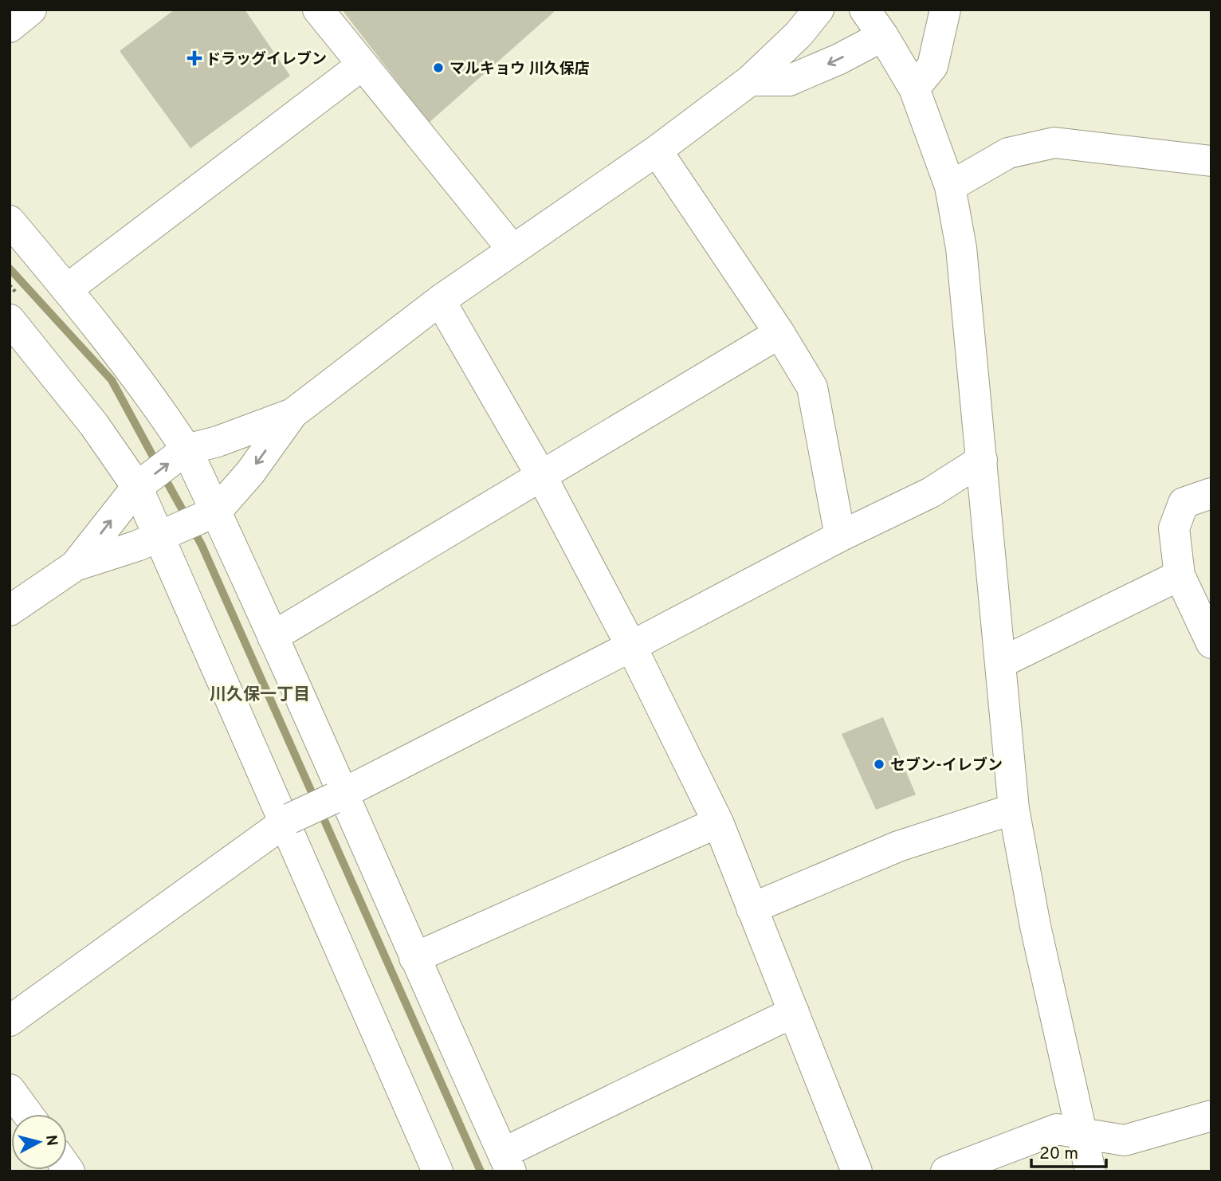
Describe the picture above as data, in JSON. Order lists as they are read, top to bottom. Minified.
{"districts":["川久保一丁目"],"places":{"health":["ドラッグイレブン"],"other":["マルキョウ 川久保店","セブン-イレブン"]},"scale_bar":"20 m","north":"right"}
